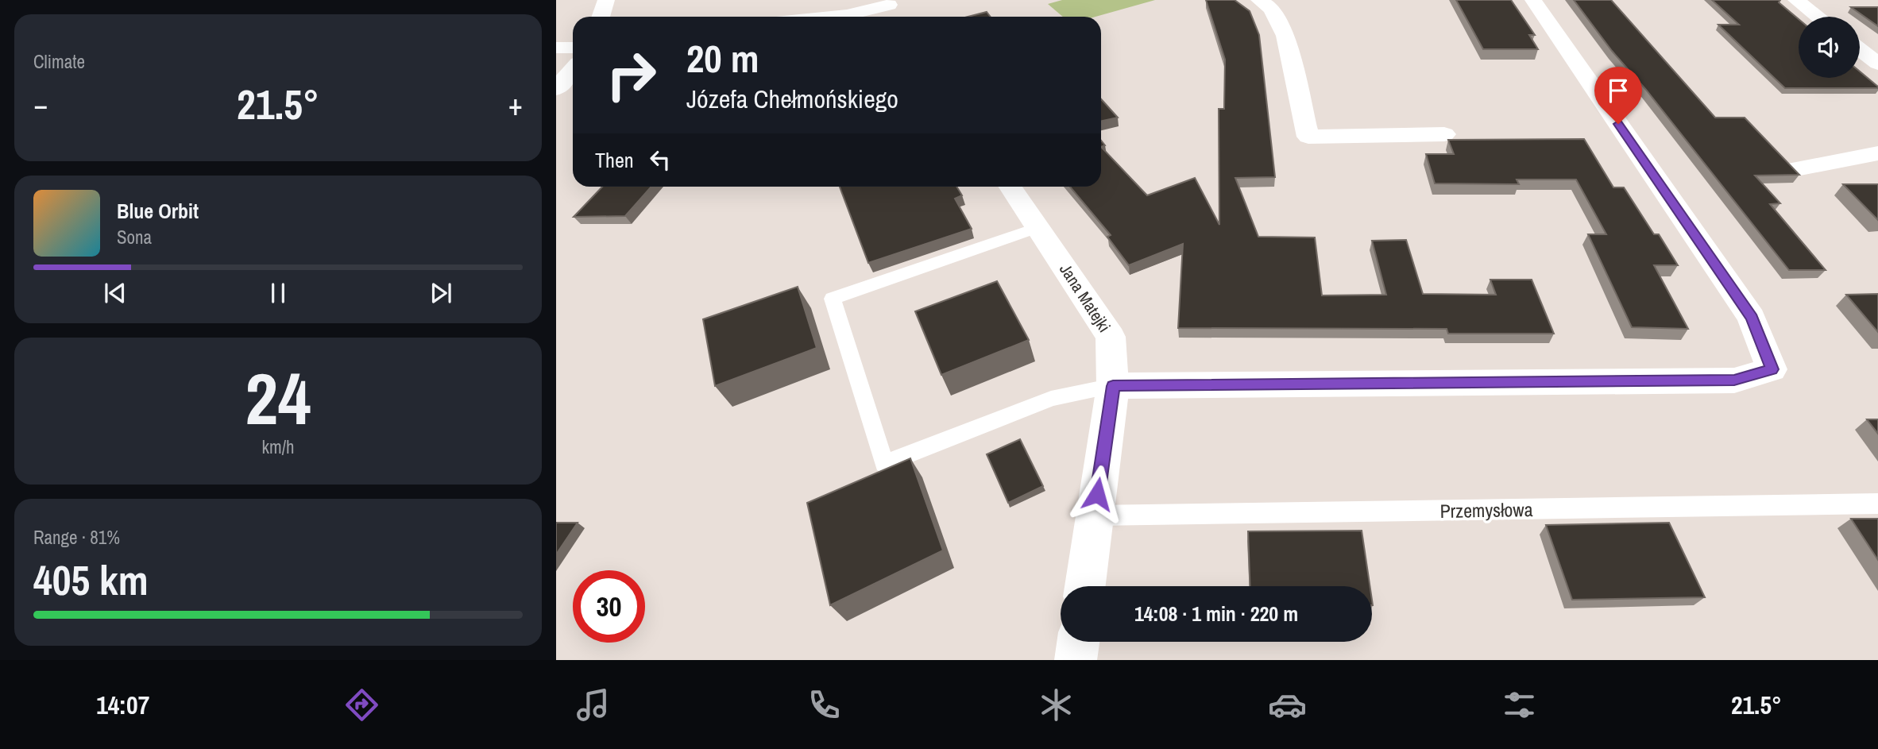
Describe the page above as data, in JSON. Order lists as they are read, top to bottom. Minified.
{"streets":{"street":["Jana Matejki"],"lane":["Przemysłowa"]},"crossings":[["Jana Matejki","Przemysłowa"]],"page":{"tile":["Climate",["24","km/h"],["Range · 81%","405 km"]],"turn":["20 m","Józefa Chełmońskiego"],"heat":["−","21.5°","+"],"then":"Then","song":["Blue Orbit","Sona"],"limit":"30","trip":"14:08 · 1 min · 220 m","tabs":["14:07","21.5°"]}}
